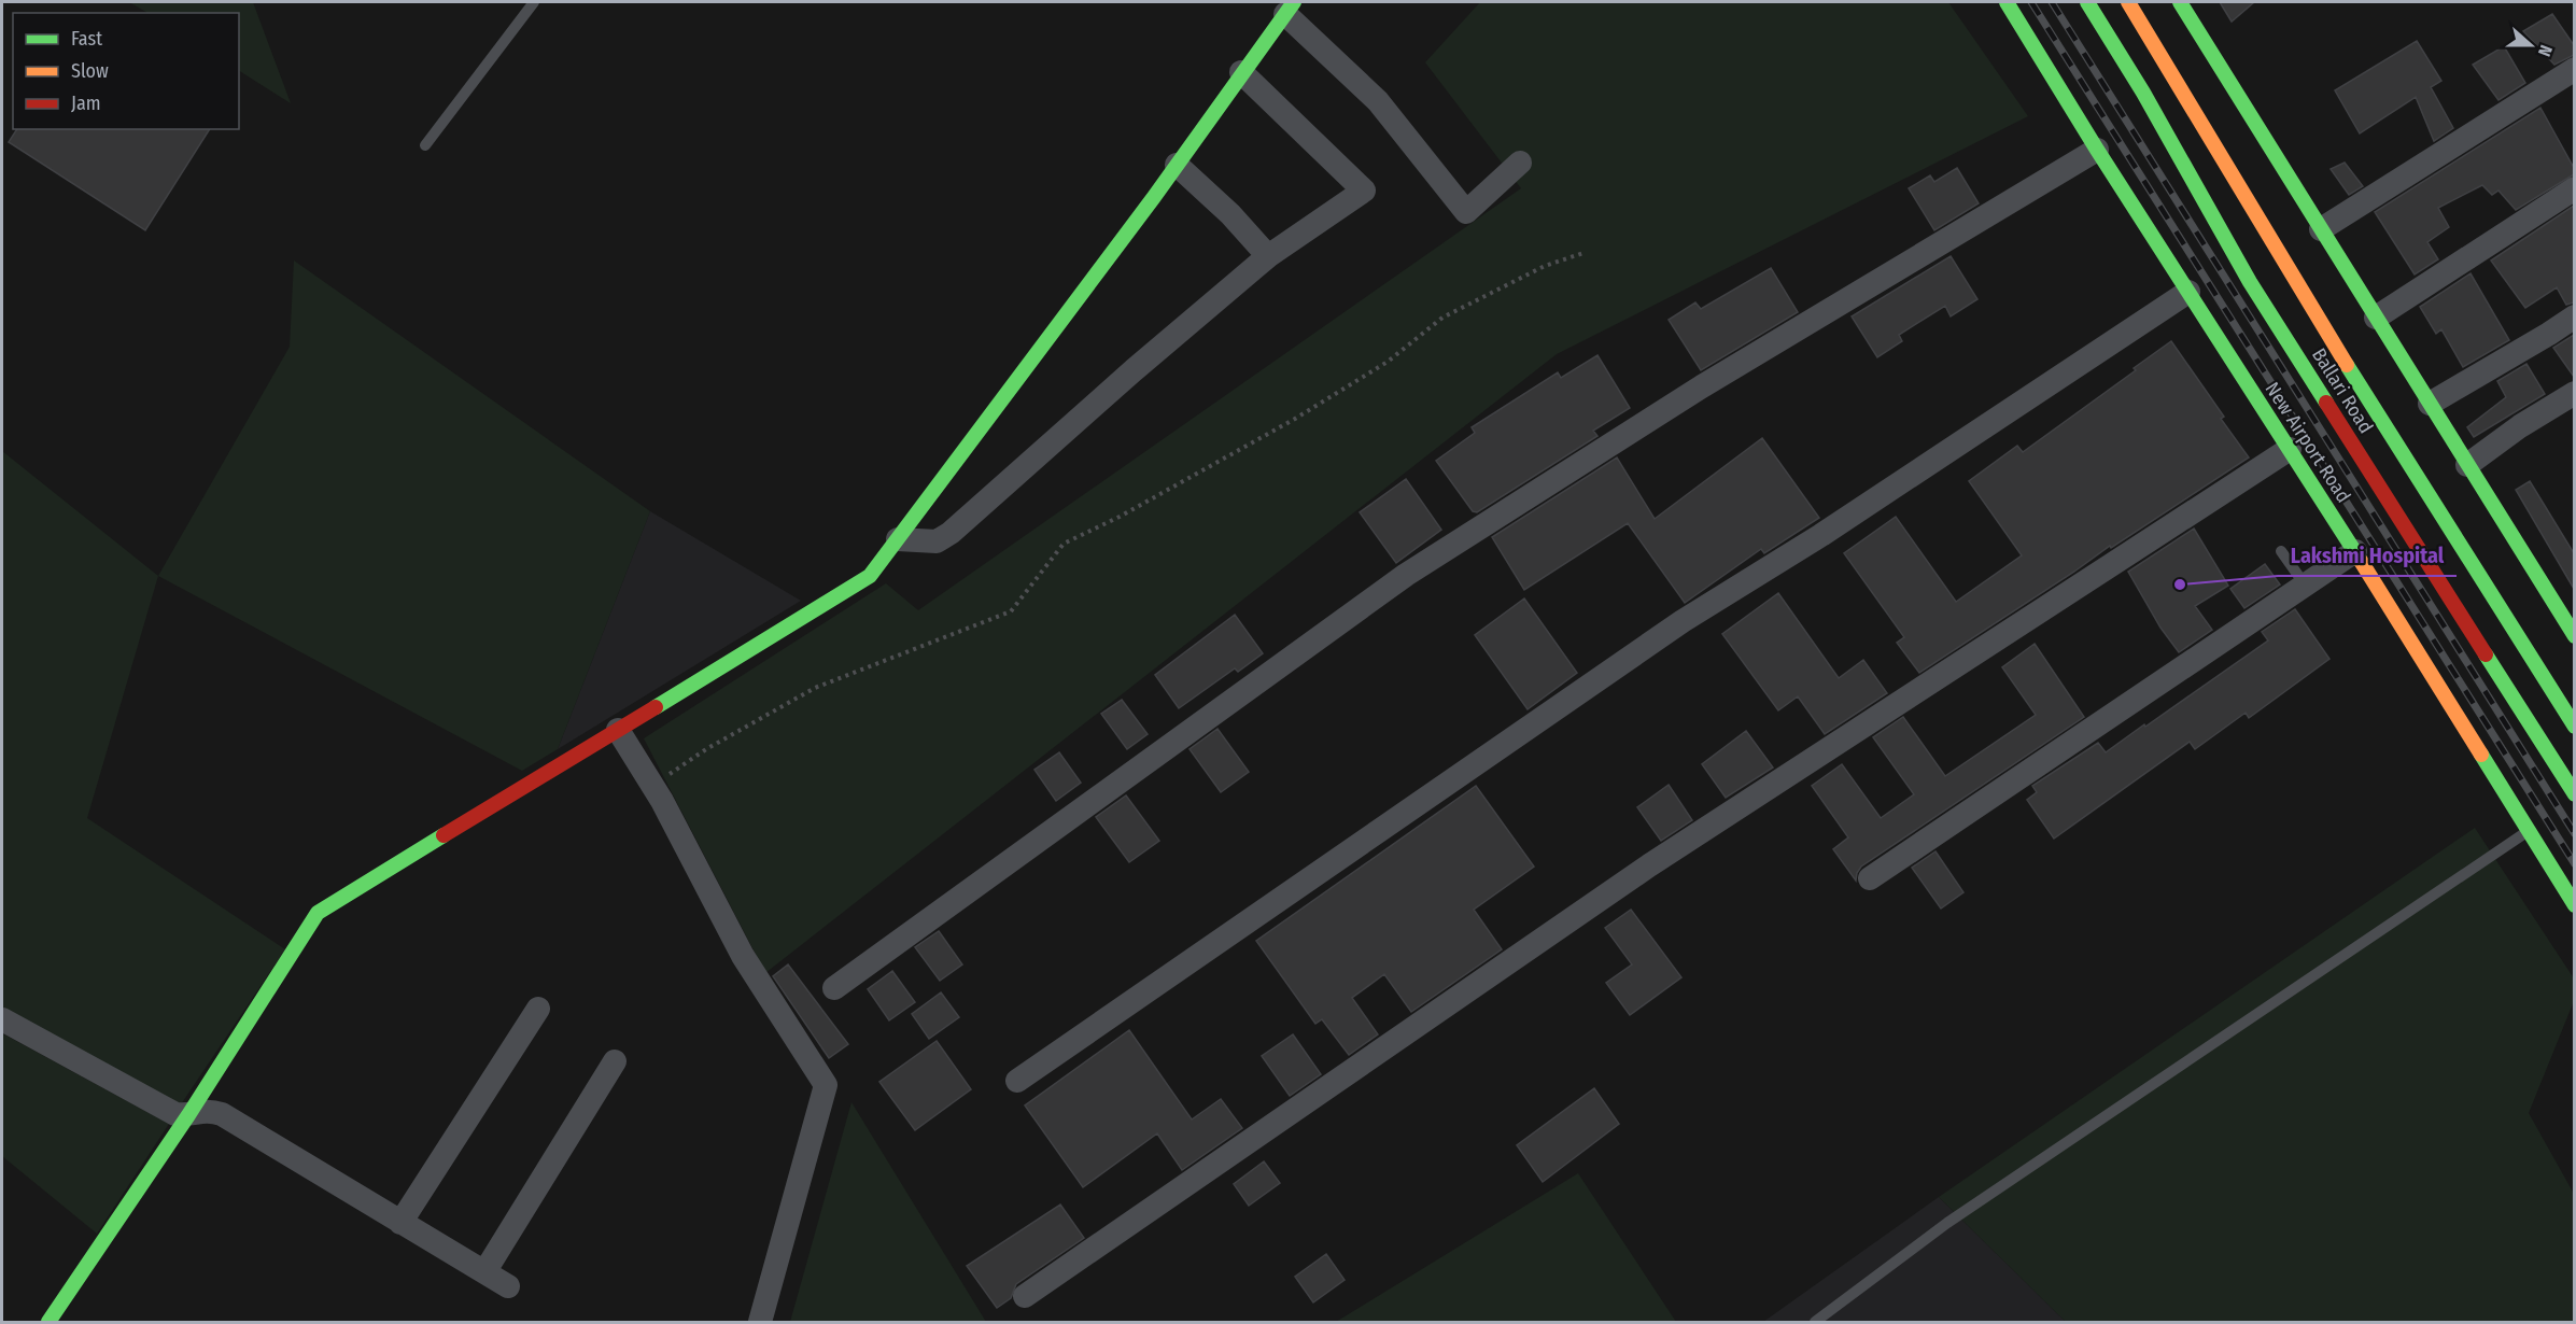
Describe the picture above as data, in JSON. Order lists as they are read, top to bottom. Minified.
{"streets":{"main road":["Ballari Road","New Airport Road"]},"places":["Lakshmi Hospital"],"legend":["Fast","Slow","Jam"],"north":"right"}
